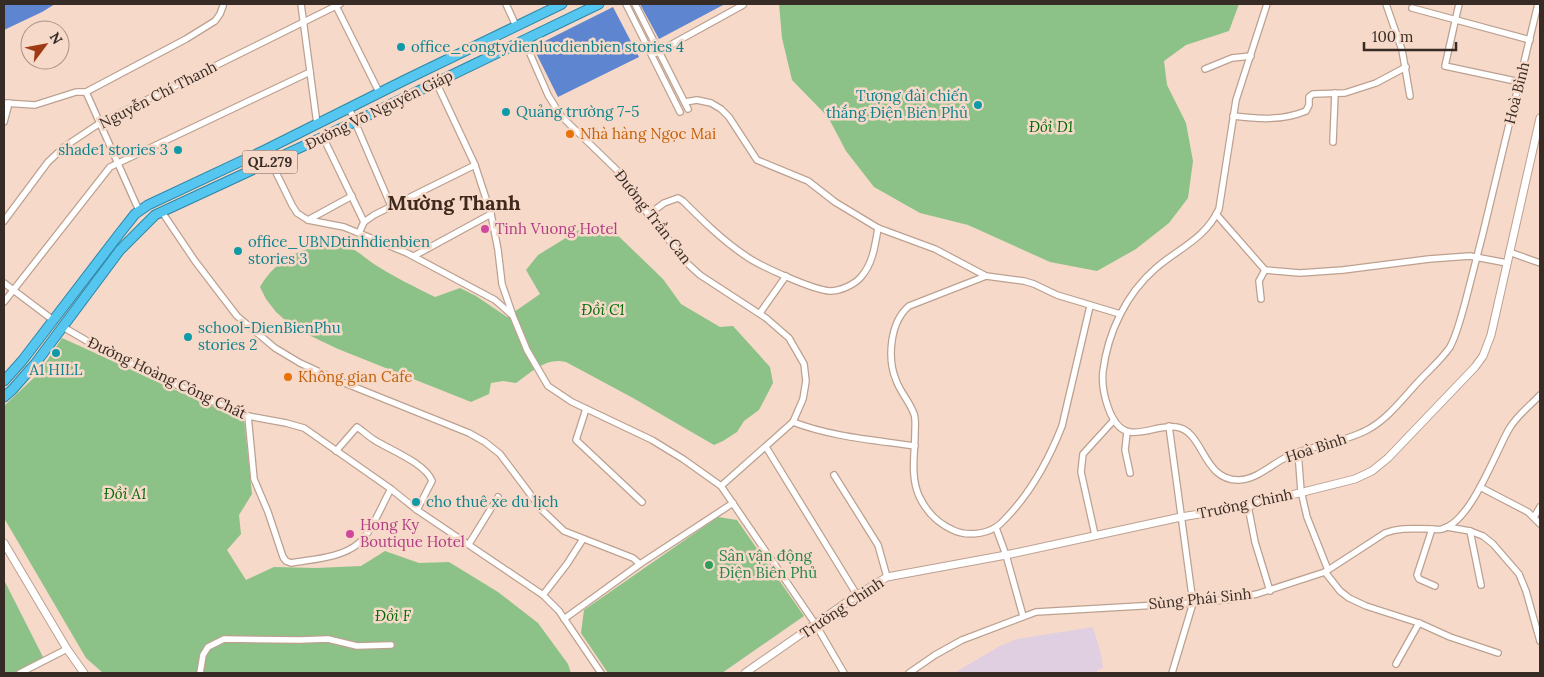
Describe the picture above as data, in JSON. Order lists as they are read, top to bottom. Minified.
{"streets":{"highway":["Đường Võ Nguyên Giáp","QL.279"],"street":["Hoà Bình","Nguyễn Chí Thanh","Đường Trần Can","Đường Hoàng Công Chất","Trường Chinh","Sùng Phái Sinh"]},"crossings":[["Đường Võ Nguyên Giáp","Đường Trần Can"],["Đường Võ Nguyên Giáp","Đường Hoàng Công Chất"]],"districts":["Mường Thanh"],"parks":["Đồi D1","Đồi C1","Đồi A1","Đồi F"],"places":["office_congtydienlucdienbien stories 4","Tượng đài chiến thắng Điện Biên Phủ","Quảng trường 7-5","Nhà hàng Ngọc Mai","shade1 stories 3","Tinh Vuong Hotel","office_UBNDtinhdienbien stories 3","school-DienBienPhu stories 2","A1 HILL","Không gian Cafe","cho thuê xe du lịch","Hong Ky Boutique Hotel","Sân vận động Điện Biên Phủ"],"scale_bar":"100 m","north":"top right"}
